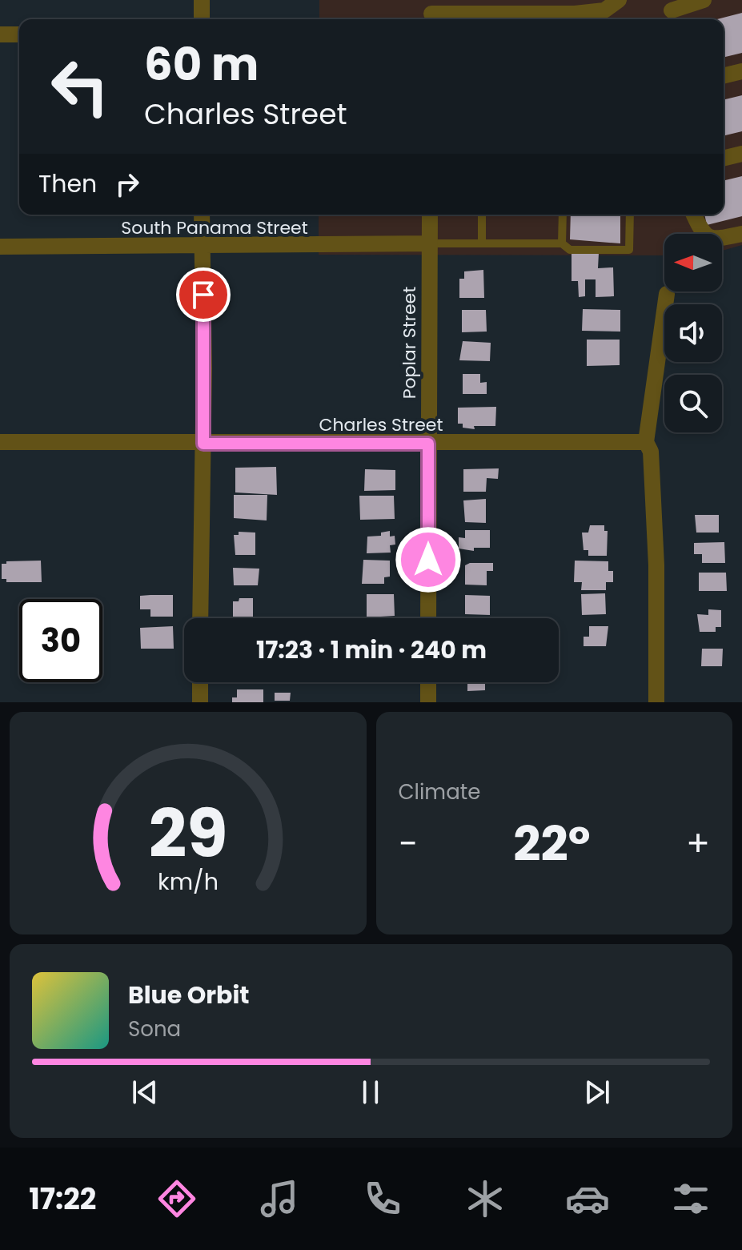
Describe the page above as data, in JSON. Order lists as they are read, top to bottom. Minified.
{"streets":{"street":["South Panama Street","Poplar Street","Charles Street"]},"crossings":[["South Panama Street","Poplar Street"],["Poplar Street","Charles Street"]],"north":"left","page":{"turn":["60 m","Charles Street"],"then":"Then","limit":"30","trip":"17:23 · 1 min · 240 m","tile":"Climate","heat":["−","22°","+"],"song":["Blue Orbit","Sona"],"tabs":"17:22","gauge":["29","km/h"]}}
